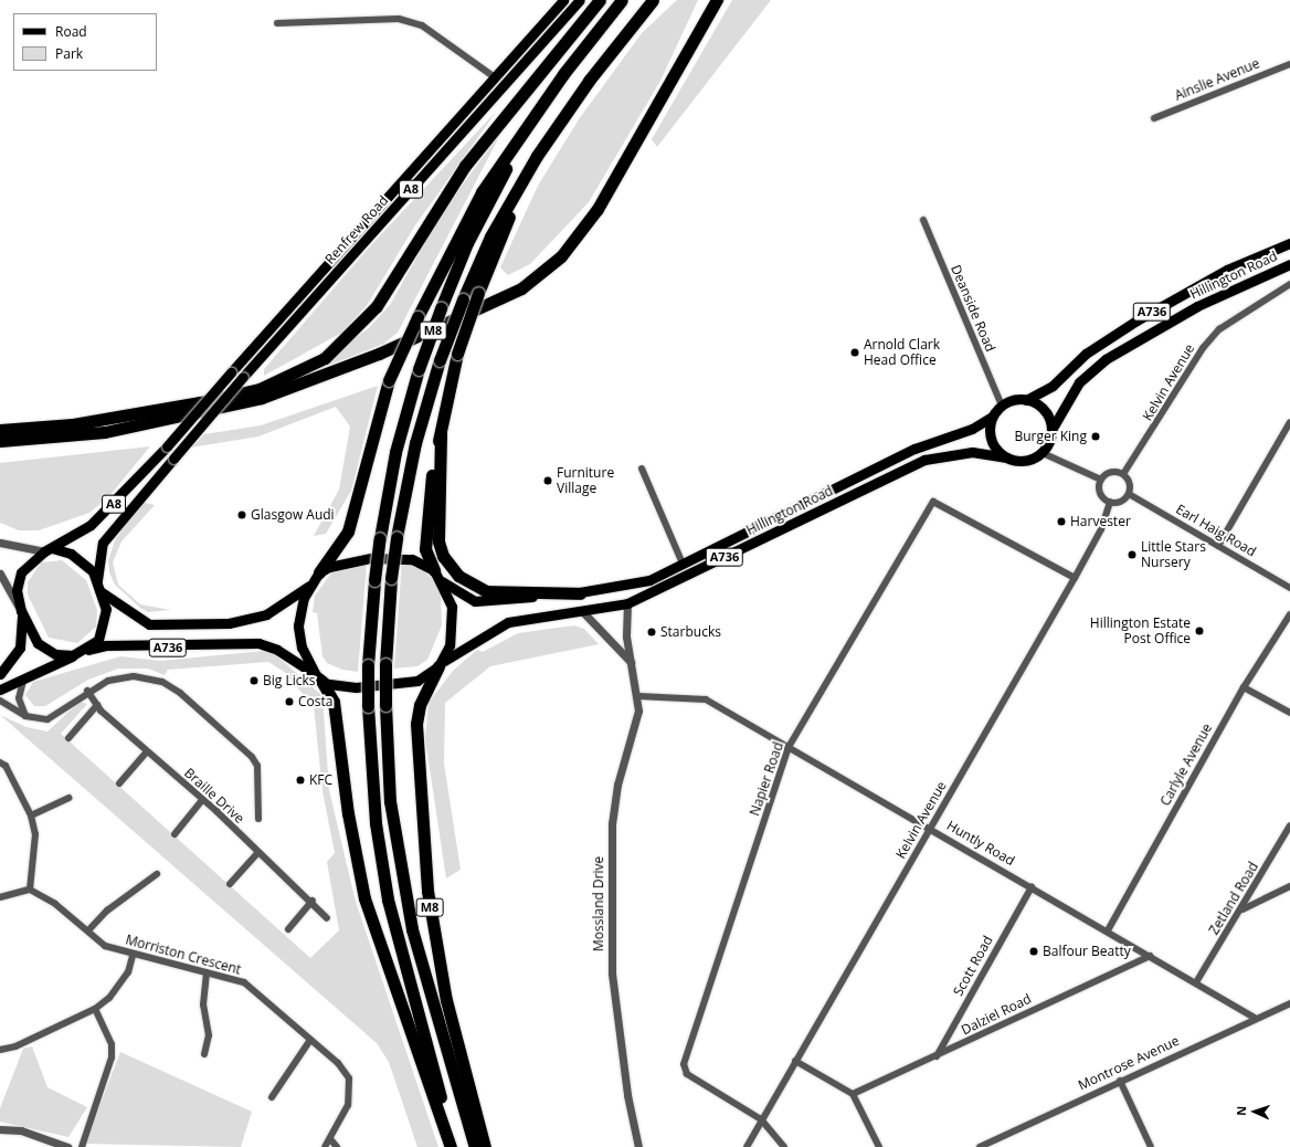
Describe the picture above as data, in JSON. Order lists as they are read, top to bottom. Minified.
{"streets":{"highway":["M8"],"main road":["A8","Renfrew Road","Hillington Road","A736"],"street":["Ainslie Avenue","Deanside Road","Kelvin Avenue","Earl Haig Road","Carlyle Avenue","Napier Road","Braille Drive","Huntly Road","Zetland Road","Mossland Drive","Morriston Crescent","Scott Road","Dalziel Road","Montrose Avenue"]},"crossings":[["Renfrew Road","A736"],["Hillington Road","Deanside Road"],["Hillington Road","A736"],["Hillington Road","M8"],["Hillington Road","Mossland Drive"],["Deanside Road","A736"],["A736","M8"],["Kelvin Avenue","Earl Haig Road"],["Kelvin Avenue","Napier Road"],["Kelvin Avenue","Huntly Road"],["Carlyle Avenue","Huntly Road"],["Napier Road","Huntly Road"],["Huntly Road","Zetland Road"],["Huntly Road","Mossland Drive"],["Huntly Road","Scott Road"],["Huntly Road","Dalziel Road"],["Huntly Road","Montrose Avenue"],["Scott Road","Dalziel Road"]],"places":["Arnold Clark Head Office","Burger King","Furniture Village","Glasgow Audi","Harvester","Little Stars Nursery","Hillington Estate Post Office","Starbucks","Big Licks","Costa","KFC","Balfour Beatty"],"legend":["Road","Park"],"north":"left"}
